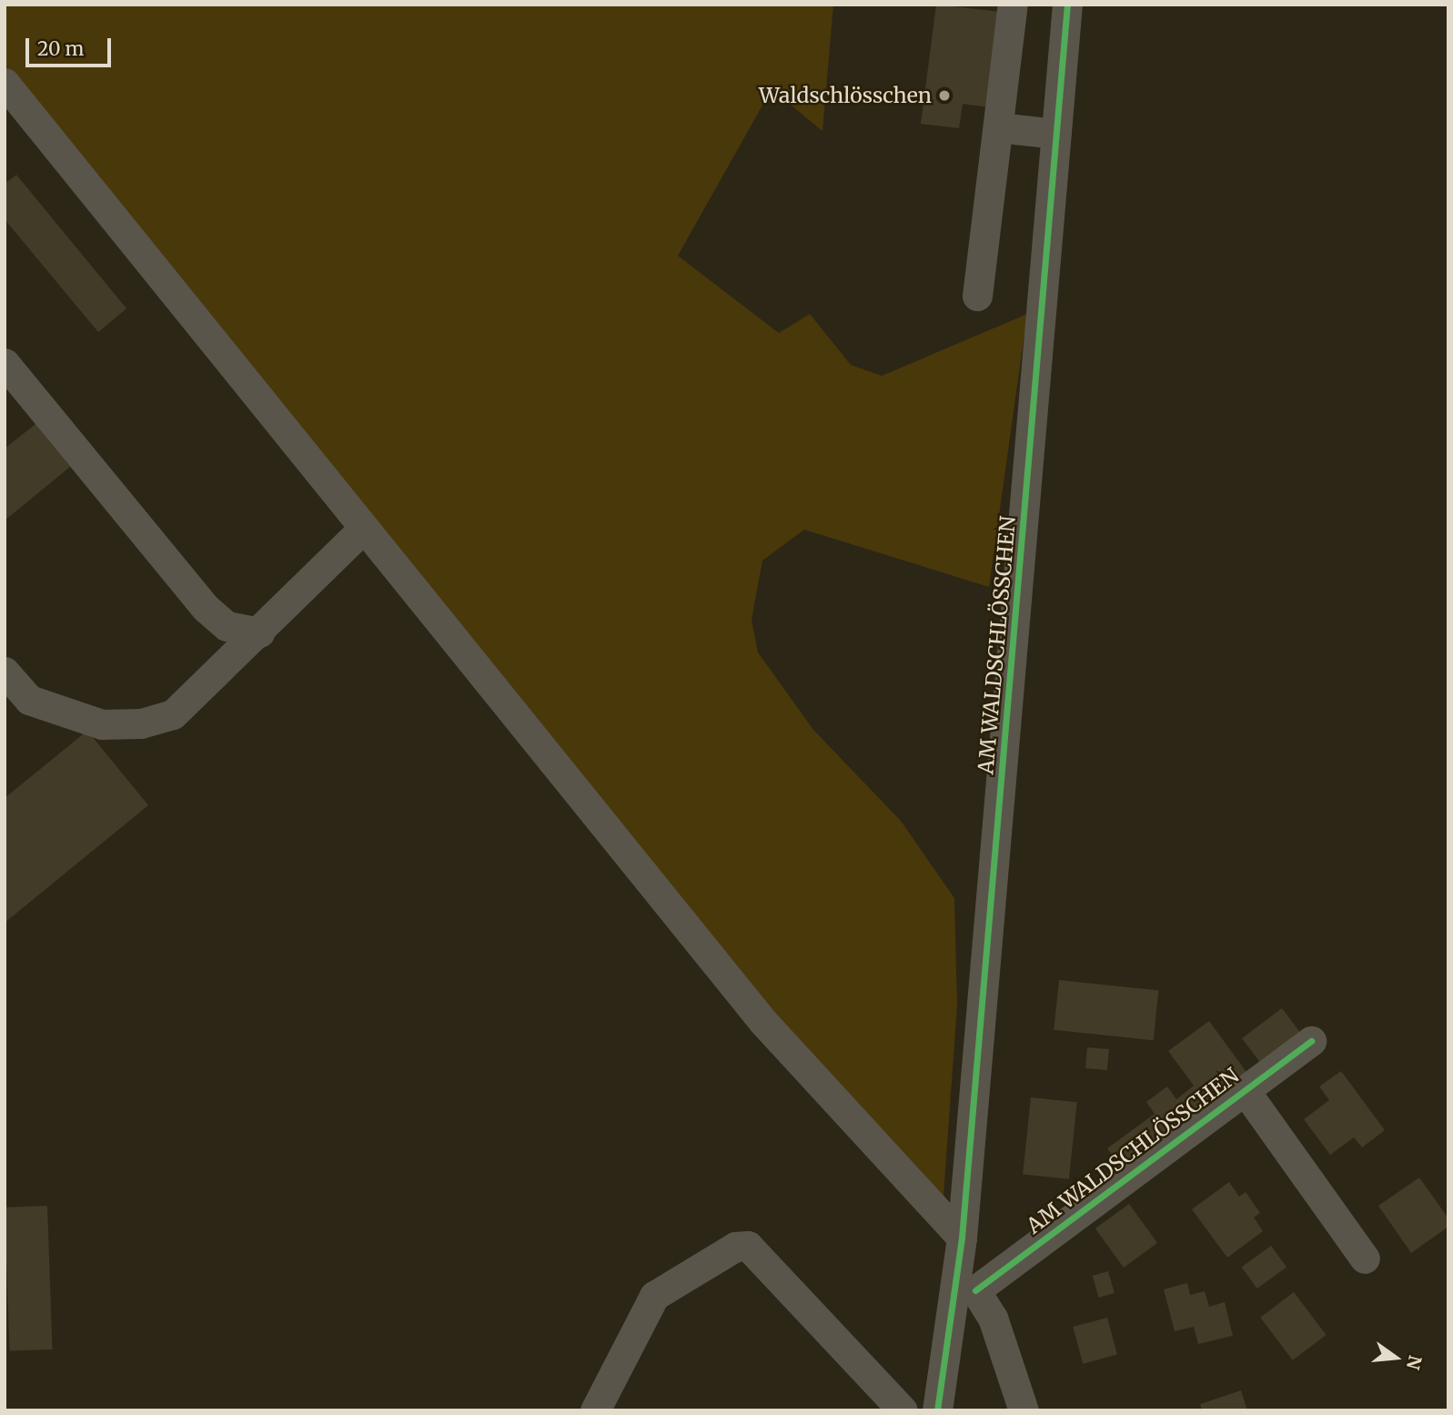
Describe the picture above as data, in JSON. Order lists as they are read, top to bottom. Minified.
{"streets":{"street":["AM WALDSCHLÖSSCHEN"]},"places":["Waldschlösschen"],"scale_bar":"20 m","north":"right"}
